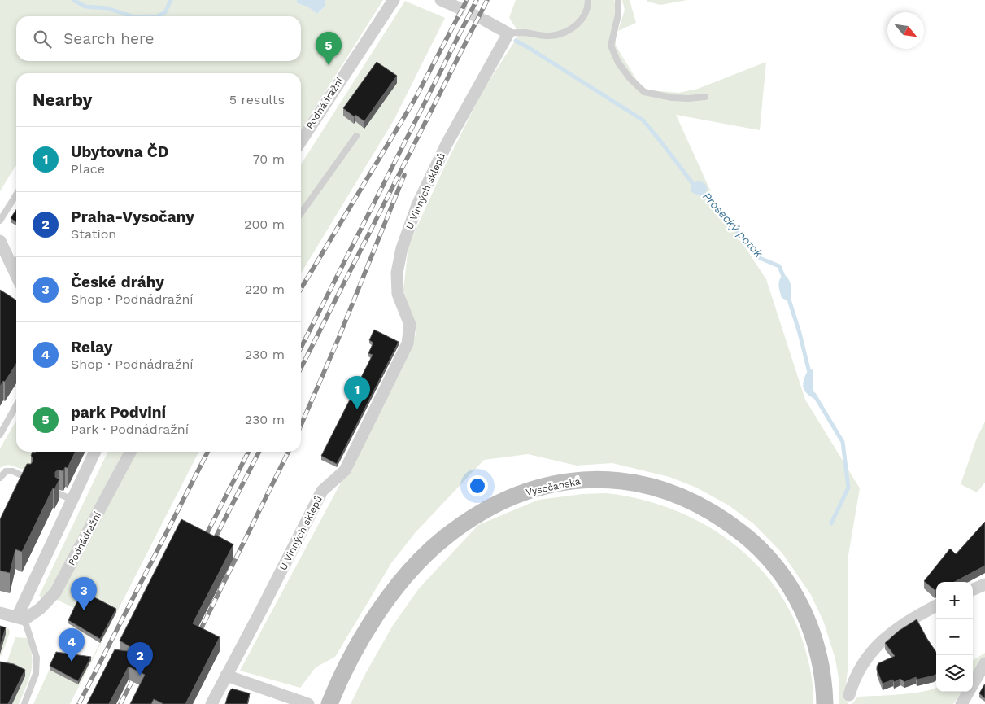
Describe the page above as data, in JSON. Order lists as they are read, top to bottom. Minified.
{"streets":{"main road":["Vysočanská"],"street":["Podnádražní","U Vinných sklepů"]},"water":["Prosecký potok"],"north":"bottom right","page":{"search":"Search here","pins":["5","1","3","4","2"],"heading":["Nearby","5 results"],"list":[{"mark":"1","name":"Ubytovna ČD","note":"Place","value":"70 m"},{"mark":"2","name":"Praha-Vysočany","note":"Station","value":"200 m"},{"mark":"3","name":"České dráhy","note":"Shop · Podnádražní","value":"220 m"},{"mark":"4","name":"Relay","note":"Shop · Podnádražní","value":"230 m"},{"mark":"5","name":"park Podviní","note":"Park · Podnádražní","value":"230 m"}],"map_buttons":["+","−"]}}
